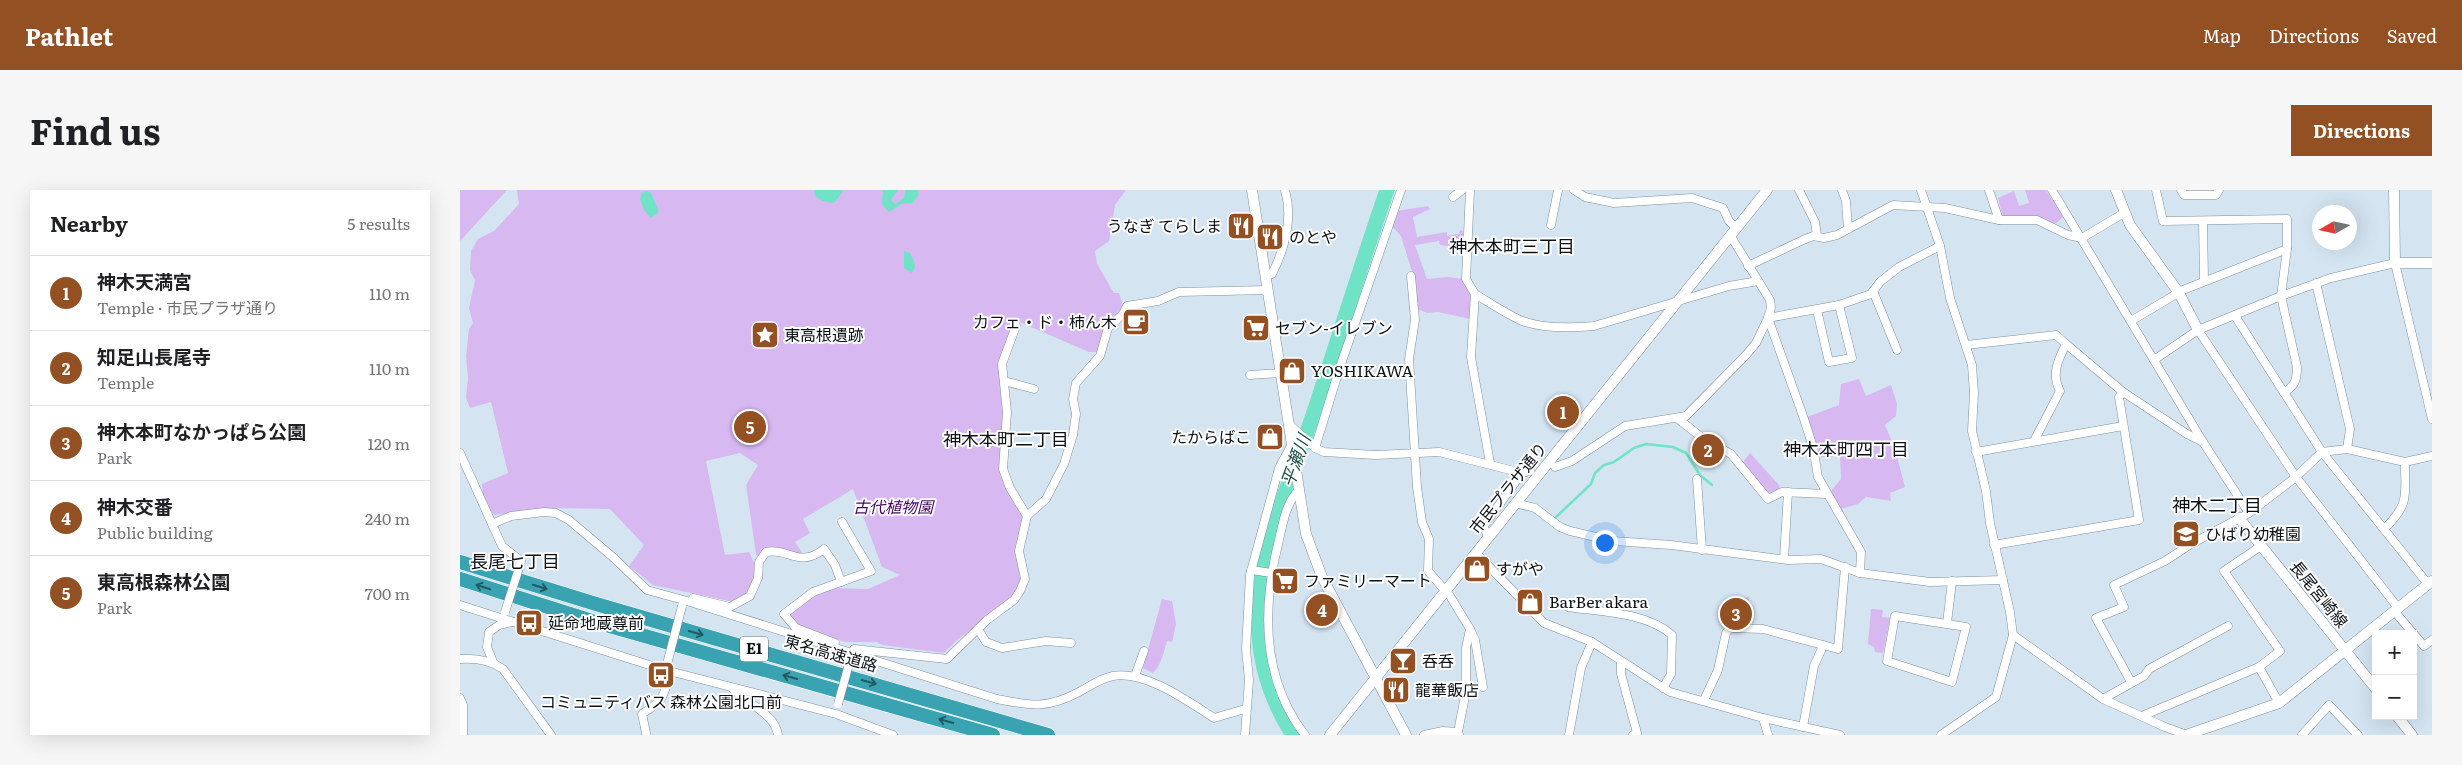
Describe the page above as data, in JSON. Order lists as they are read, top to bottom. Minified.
{"streets":{"highway":["E1","東名高速道路"],"street":["市民プラザ通り","長尾宮崎線"]},"districts":["神木本町三丁目","神木本町二丁目","神木本町四丁目","神木二丁目","長尾七丁目"],"water":["平瀬川"],"parks":["古代植物園"],"places":{"restaurant":["うなぎ てらしま","のとや","龍華飯店"],"cafe":["カフェ・ド・柿ん木"],"supermarket":["セブン-イレブン","ファミリーマート"],"place":["東高根遺跡"],"shop":["YOSHIKAWA","たからばこ","すがや","BarBer akara"],"school or university":["ひばり幼稚園"],"bus stop":["延命地蔵尊前","コミュニティバス 森林公園北口前"],"bar":["呑呑"]},"north":"left","page":{"header":"Pathlet","nav":["Map","Directions","Saved"],"title":"Find us","buttons":"Directions","heading":["Nearby","5 results"],"list":[{"mark":"1","name":"神木天満宮","note":"Temple · 市民プラザ通り","value":"110 m"},{"mark":"2","name":"知足山長尾寺","note":"Temple","value":"110 m"},{"mark":"3","name":"神木本町なかっぱら公園","note":"Park","value":"120 m"},{"mark":"4","name":"神木交番","note":"Public building","value":"240 m"},{"mark":"5","name":"東高根森林公園","note":"Park","value":"700 m"}],"pins":["1","5","2","4","3"],"map_buttons":["+","−"]}}
